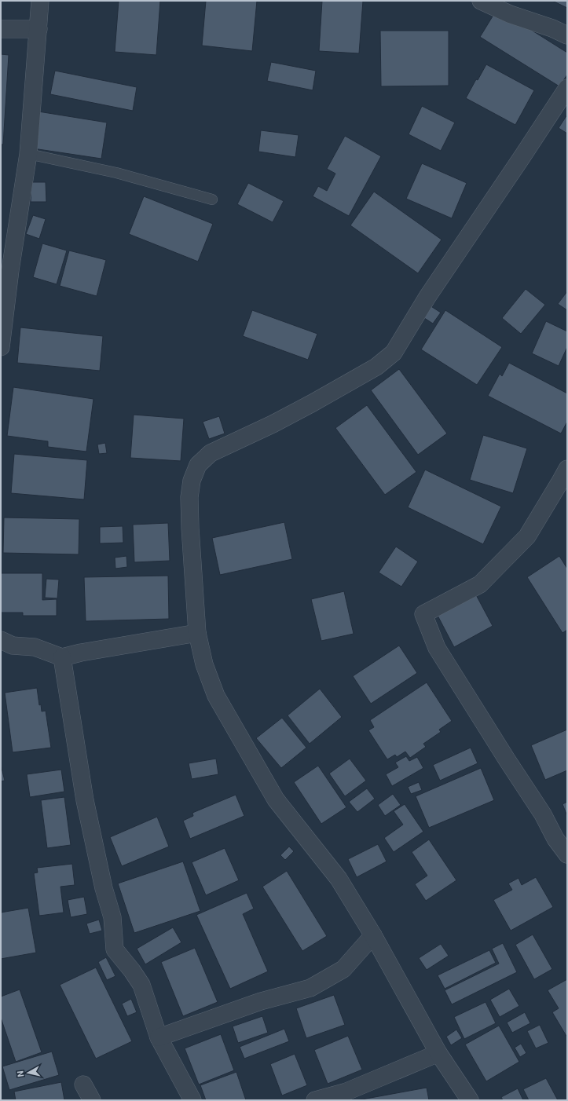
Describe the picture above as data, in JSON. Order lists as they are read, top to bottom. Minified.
{"north":"left"}
